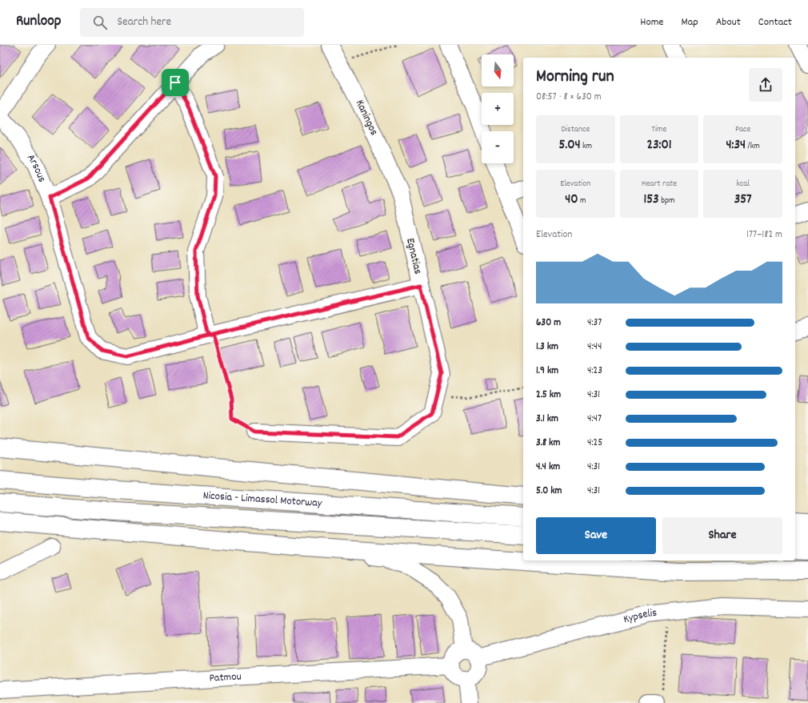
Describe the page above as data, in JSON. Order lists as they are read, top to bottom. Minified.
{"streets":{"highway":["Nicosia - Limassol Motorway"],"street":["Kaningos","Arsous","Egnatias","Kypselis","Patmou"]},"crossings":[["Kaningos","Egnatias"],["Arsous","Egnatias"],["Kypselis","Patmou"]],"north":"bottom","page":{"header":"Runloop","search":"Search here","nav":["Home","Map","About","Contact"],"map_buttons":["+","−"],"heading":["Morning run","08:57 · 8 × 630 m"],"stats":[["Distance","5.04 km"],["Time","23:01"],["Pace","4:34 /km"],["Elevation","40 m"],["Heart rate","153 bpm"],["kcal","357"]],"chart":["Elevation","177–182 m"],"list":[{"name":"630 m","note":"4:37"},{"name":"1.3 km","note":"4:44"},{"name":"1.9 km","note":"4:23"},{"name":"2.5 km","note":"4:31"},{"name":"3.1 km","note":"4:47"},{"name":"3.8 km","note":"4:25"},{"name":"4.4 km","note":"4:31"},{"name":"5.0 km","note":"4:31"}],"buttons":["Save","Share"]}}
